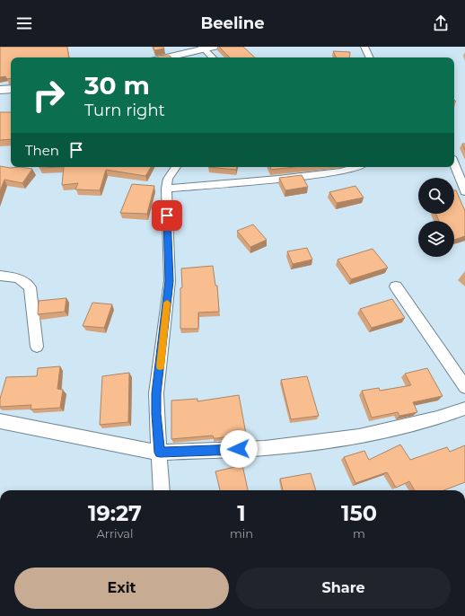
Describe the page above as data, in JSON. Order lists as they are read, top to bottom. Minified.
{"page":{"header":"Beeline","turn":["30 m","Turn right"],"then":"Then","eta":["19:27","Arrival","1","min","150","m"],"buttons":["Exit","Share"]}}
